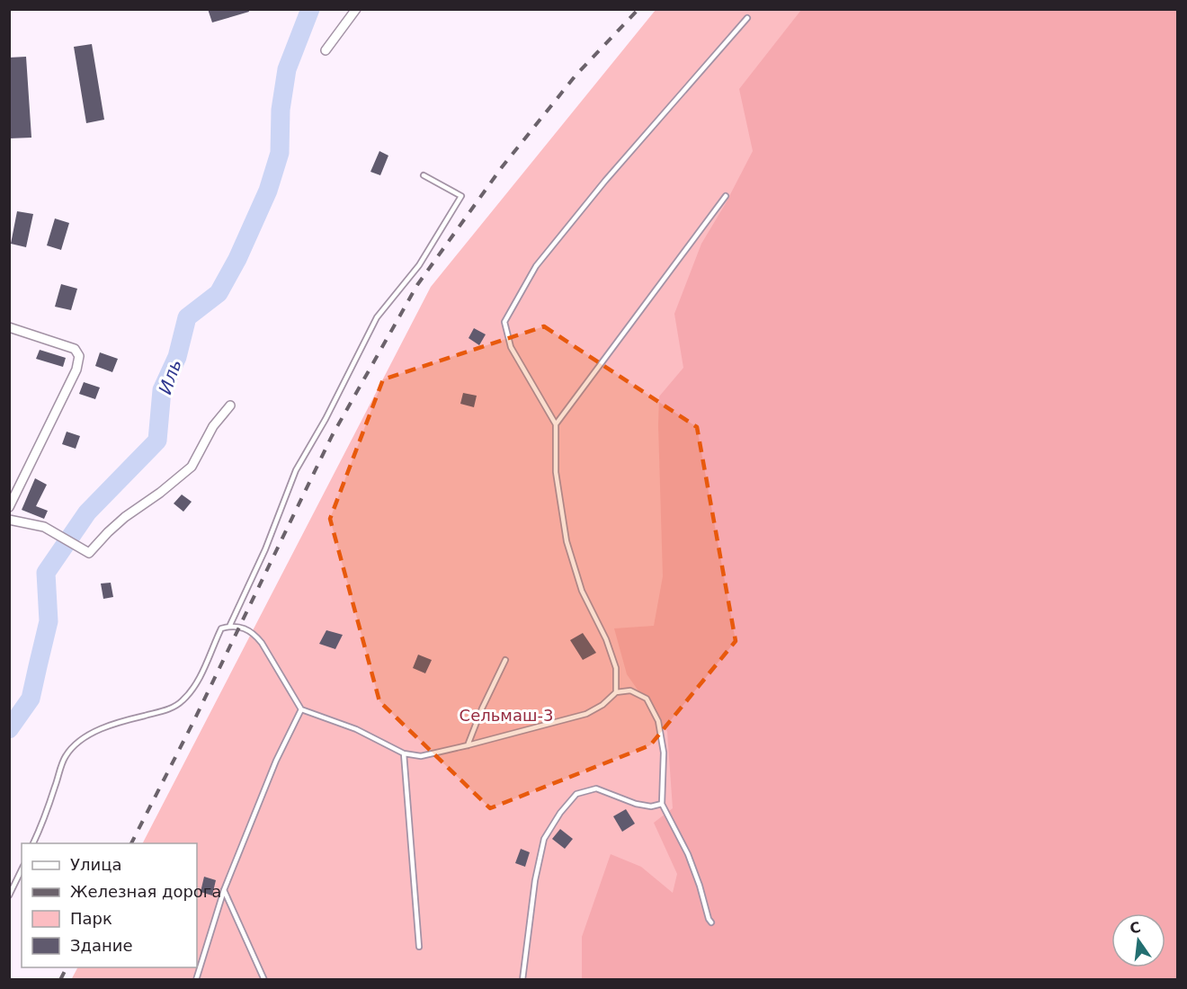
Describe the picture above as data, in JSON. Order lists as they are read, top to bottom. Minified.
{"water":["Иль"],"parks":["Сельмаш-3"],"legend":["Улица","Железная дорога","Парк","Здание"],"north":"top"}
